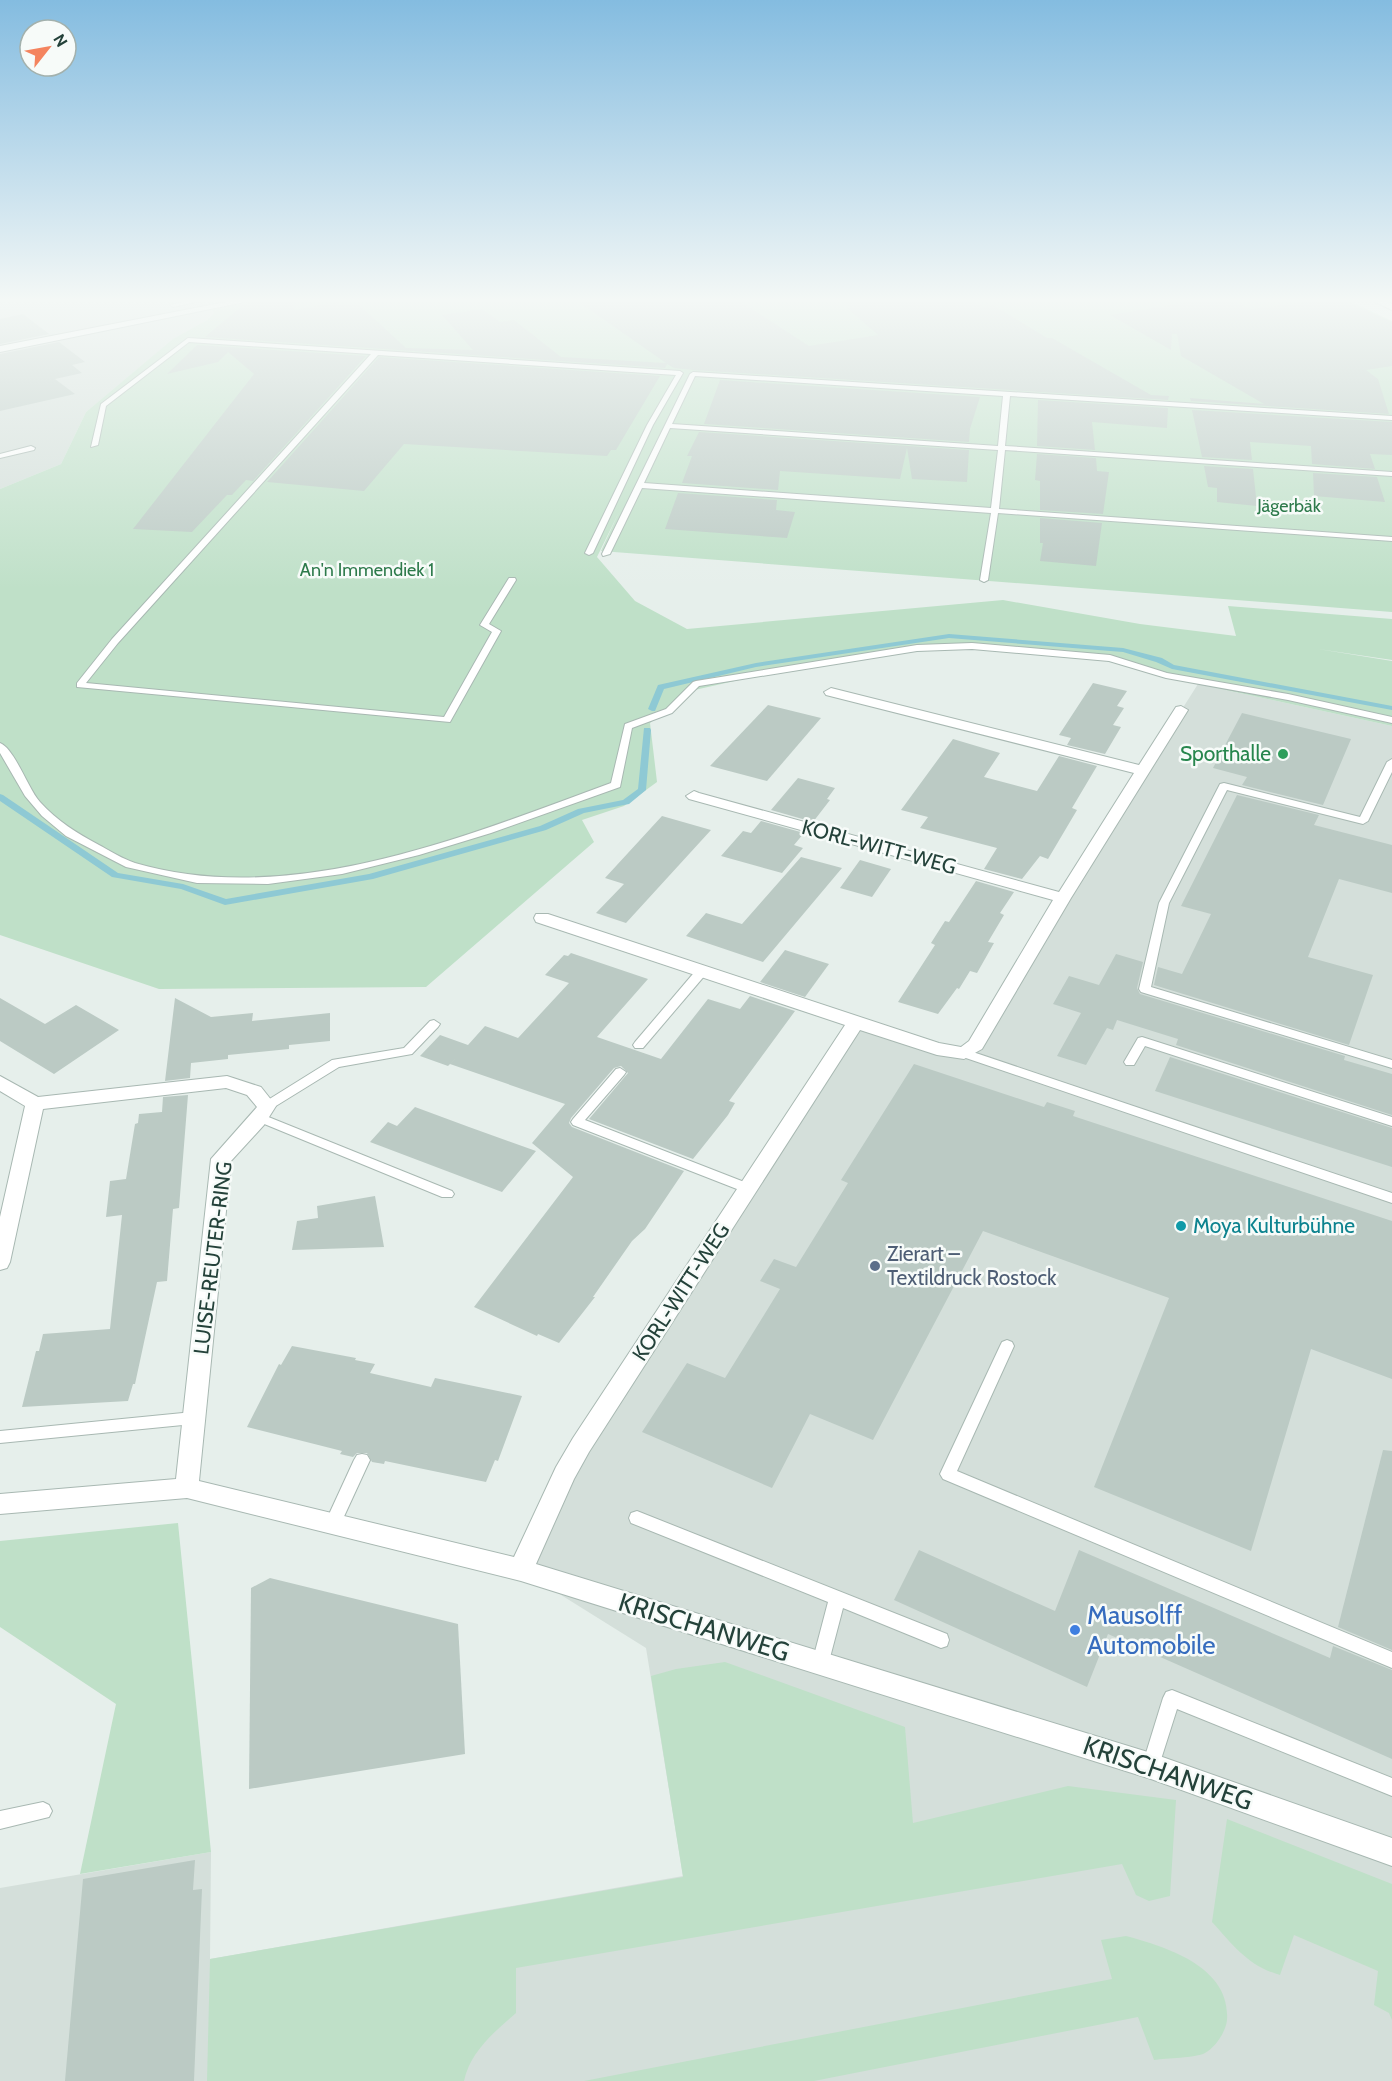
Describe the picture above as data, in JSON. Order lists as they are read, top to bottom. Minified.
{"streets":{"street":["KORL-WITT-WEG","LUISE-REUTER-RING","KRISCHANWEG"]},"crossings":[["KORL-WITT-WEG","KRISCHANWEG"],["LUISE-REUTER-RING","KRISCHANWEG"]],"parks":["Jägerbäk","An'n Immendiek 1"],"places":["Sporthalle","Moya Kulturbühne","Zierart – Textildruck Rostock","Mausolff Automobile"],"north":"top right"}
